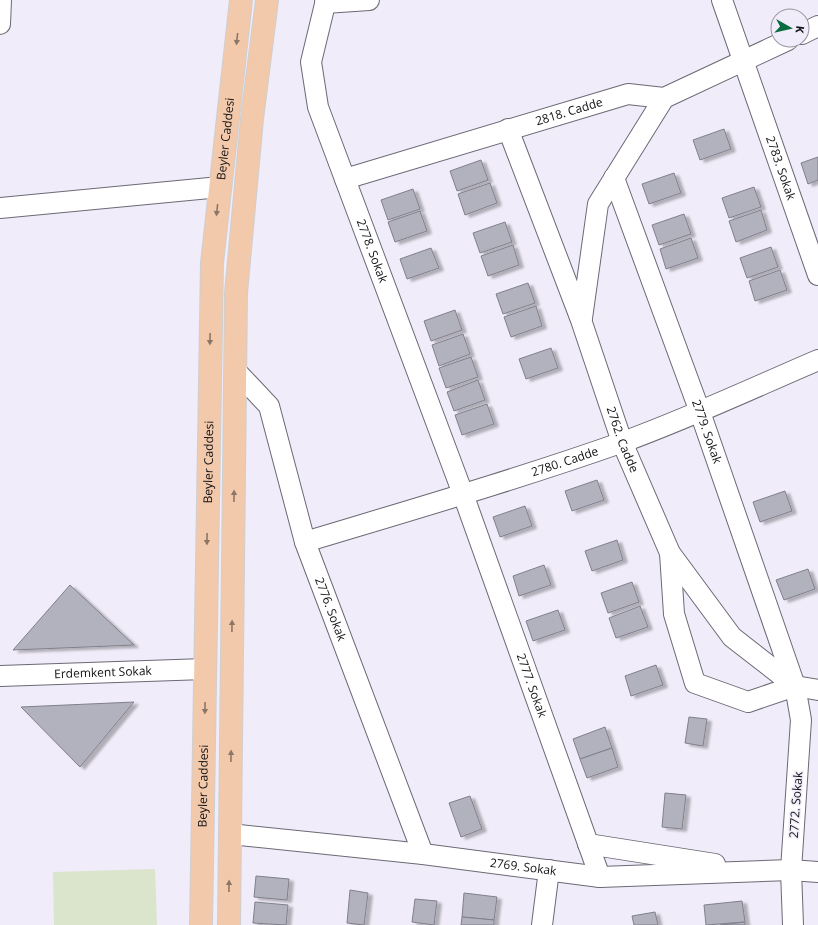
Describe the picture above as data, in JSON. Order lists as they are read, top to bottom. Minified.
{"streets":{"main road":["Beyler Caddesi"],"street":["2818. Cadde","2783. Sokak","2778. Sokak","2779. Sokak","2762. Cadde","2780. Cadde","2776. Sokak","Erdemkent Sokak","2777. Sokak","2772. Sokak","2769. Sokak"]},"crossings":[["2818. Cadde","2778. Sokak"],["2818. Cadde","2762. Cadde"],["Beyler Caddesi","2776. Sokak"],["Beyler Caddesi","Erdemkent Sokak"],["Beyler Caddesi","2769. Sokak"],["2778. Sokak","2780. Cadde"],["2778. Sokak","2777. Sokak"],["2779. Sokak","2762. Cadde"],["2779. Sokak","2780. Cadde"],["2779. Sokak","2772. Sokak"],["2762. Cadde","2780. Cadde"],["2762. Cadde","2772. Sokak"],["2780. Cadde","2776. Sokak"],["2780. Cadde","2777. Sokak"],["2776. Sokak","2769. Sokak"],["2777. Sokak","2769. Sokak"],["2772. Sokak","2769. Sokak"]],"north":"right"}
